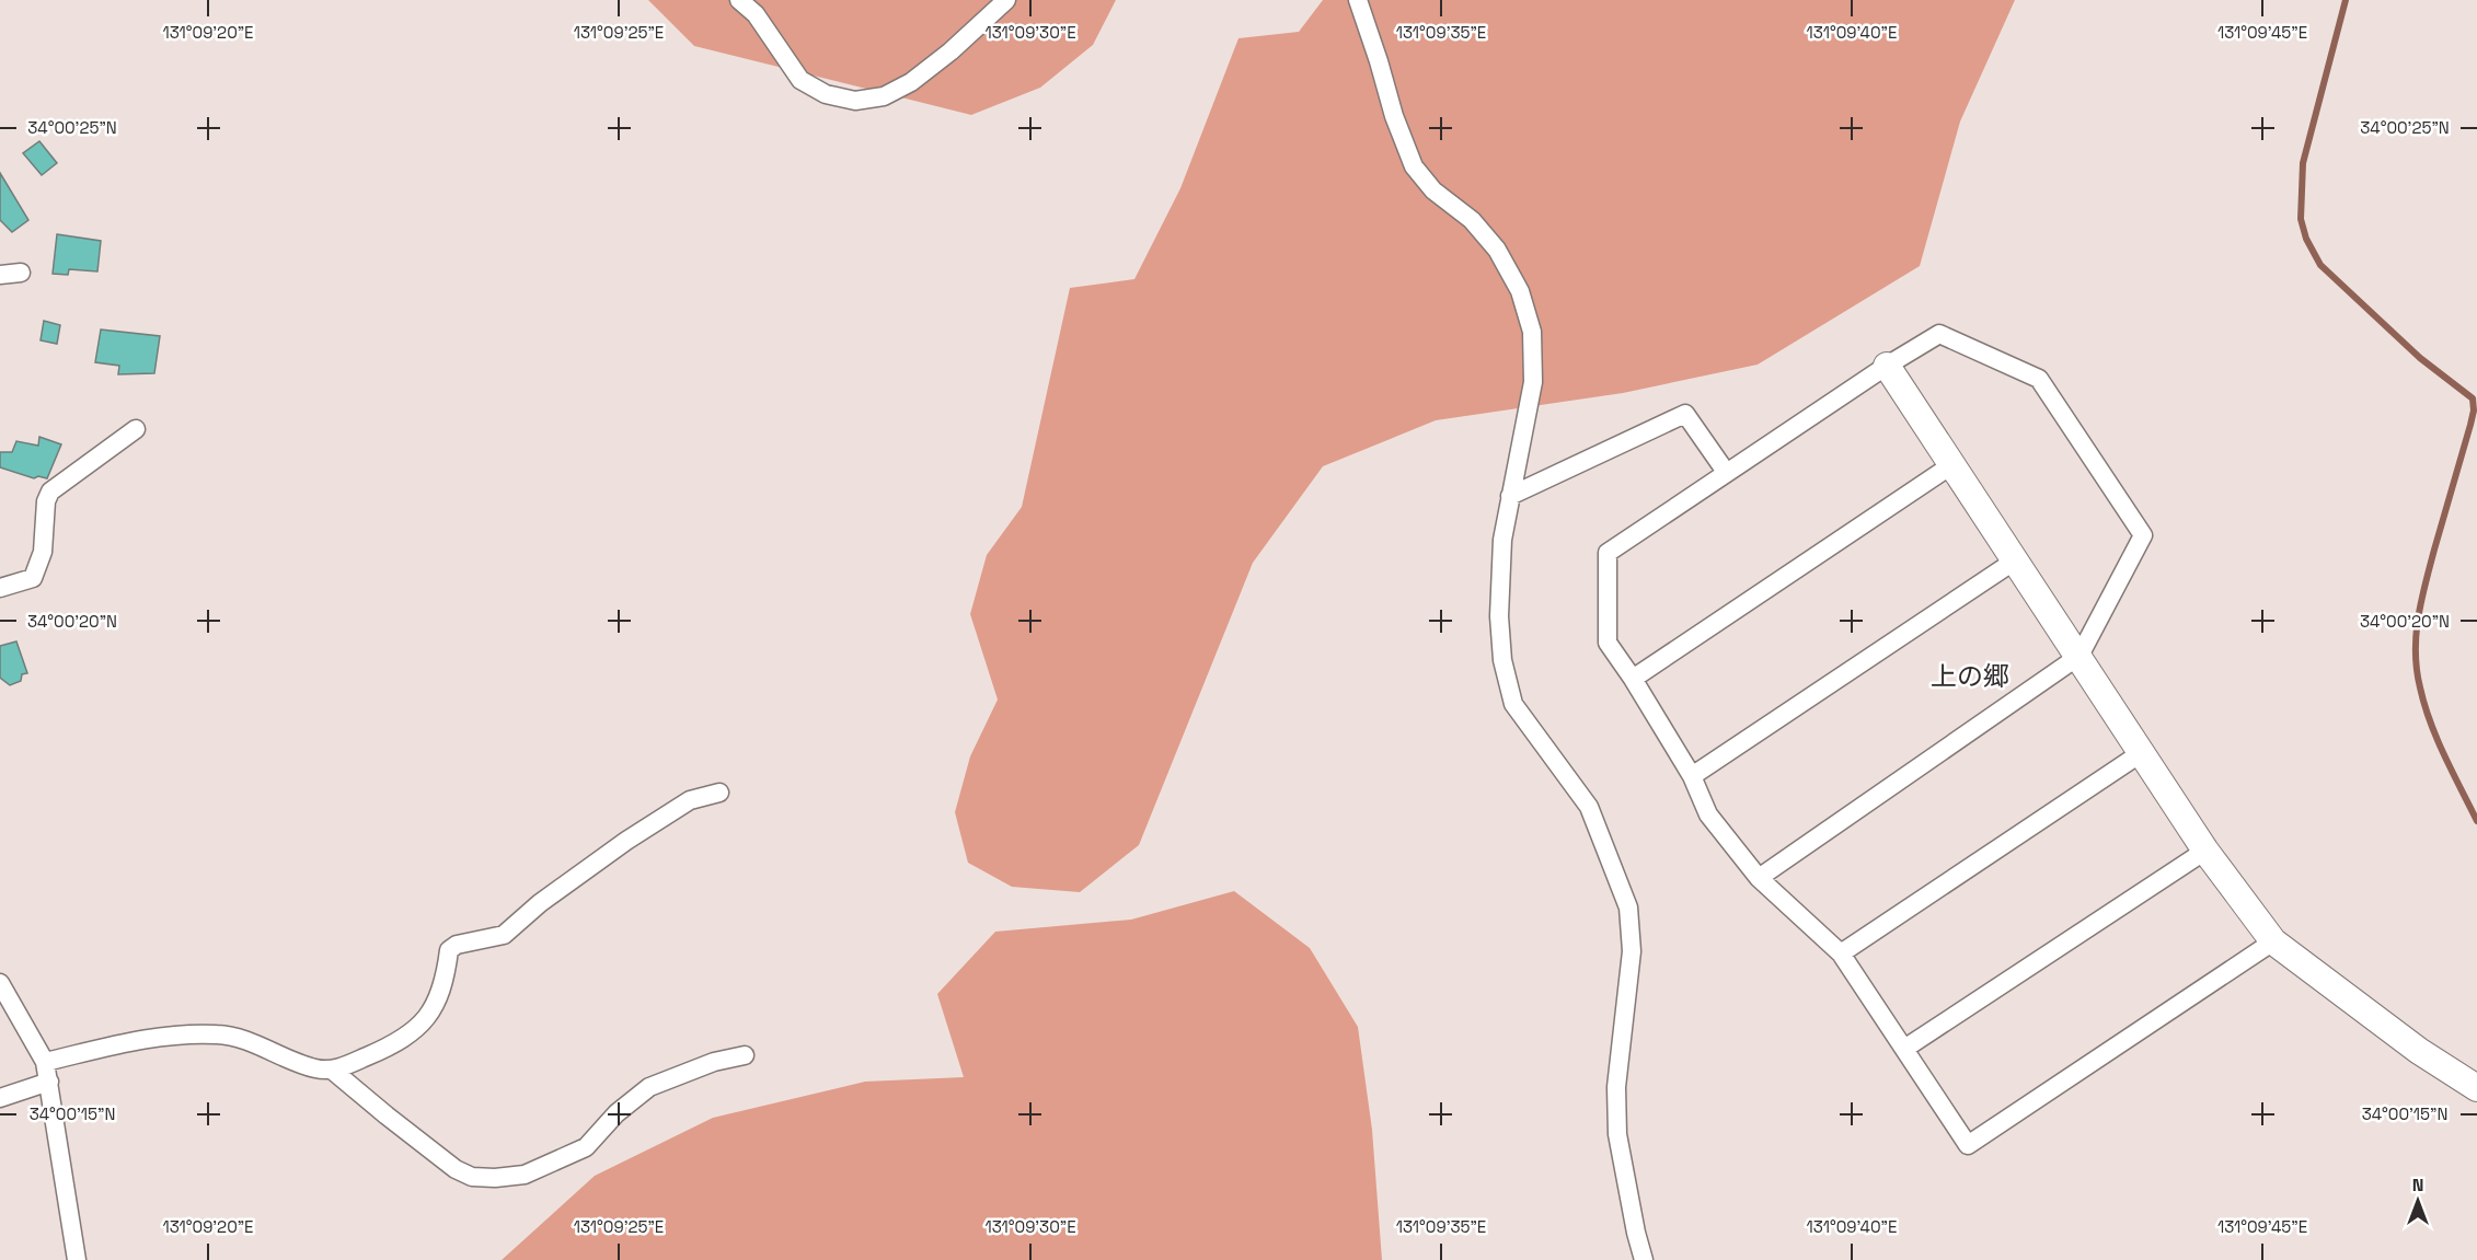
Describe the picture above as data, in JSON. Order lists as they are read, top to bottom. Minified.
{"districts":["上の郷"],"north":"top","coordinates":["131°09'20\"E","131°09'25\"E","131°09'30\"E","131°09'35\"E","131°09'40\"E","131°09'45\"E","34°00'25\"N","34°00'20\"N","34°00'15\"N"]}
